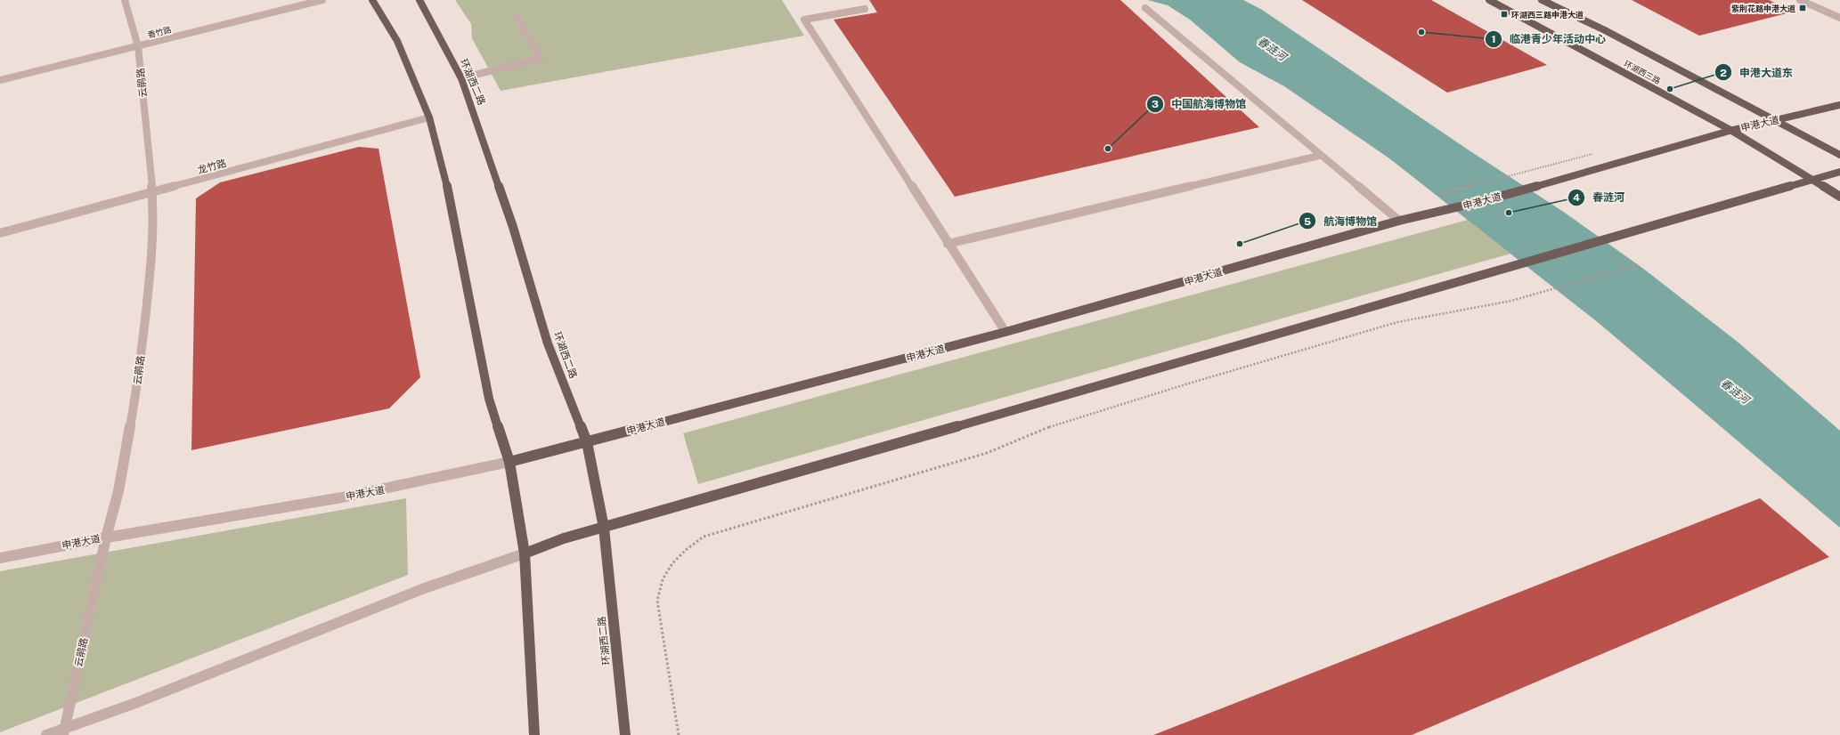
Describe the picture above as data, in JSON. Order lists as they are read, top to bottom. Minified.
{"streets":{"main road":["环湖西三路","环湖西二路","申港大道"],"street":["香竹路","云鹃路","龙竹路"]},"crossings":[["香竹路","云鹃路"],["环湖西三路","申港大道"],["环湖西二路","申港大道"],["云鹃路","申港大道"],["云鹃路","龙竹路"]],"water":["春涟河"],"places":{"transit":["紫荆花路申港大道","环湖西三路申港大道"],"other":["临港青少年活动中心","申港大道东","中国航海博物馆","春涟河","航海博物馆"]}}
